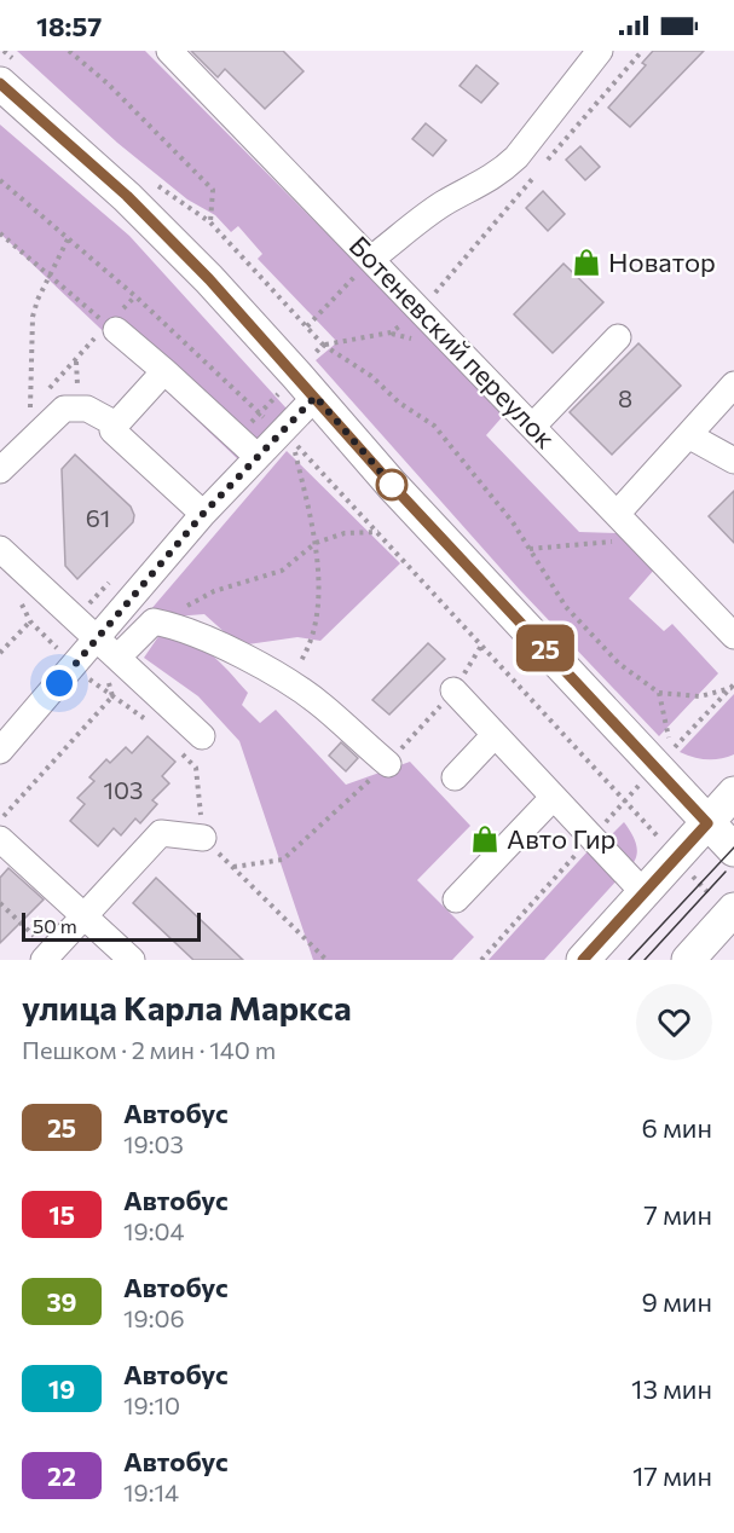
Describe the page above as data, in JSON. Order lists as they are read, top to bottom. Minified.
{"streets":{"street":["Ботеневский переулок"]},"places":{"shop":["Новатор","Авто Гир"]},"lines":["bus line 25"],"house_numbers":["8","61","103"],"scale_bar":"50 m","page":{"status":"18:57","on_map":"25","scale":"50 m","heading":["улица Карла Маркса","Пешком · 2 мин · 140 m"],"list":[{"mark":"25","name":"Автобус","note":"19:03","value":"6 мин"},{"mark":"15","name":"Автобус","note":"19:04","value":"7 мин"},{"mark":"39","name":"Автобус","note":"19:06","value":"9 мин"},{"mark":"19","name":"Автобус","note":"19:10","value":"13 мин"},{"mark":"22","name":"Автобус","note":"19:14","value":"17 мин"}]}}
